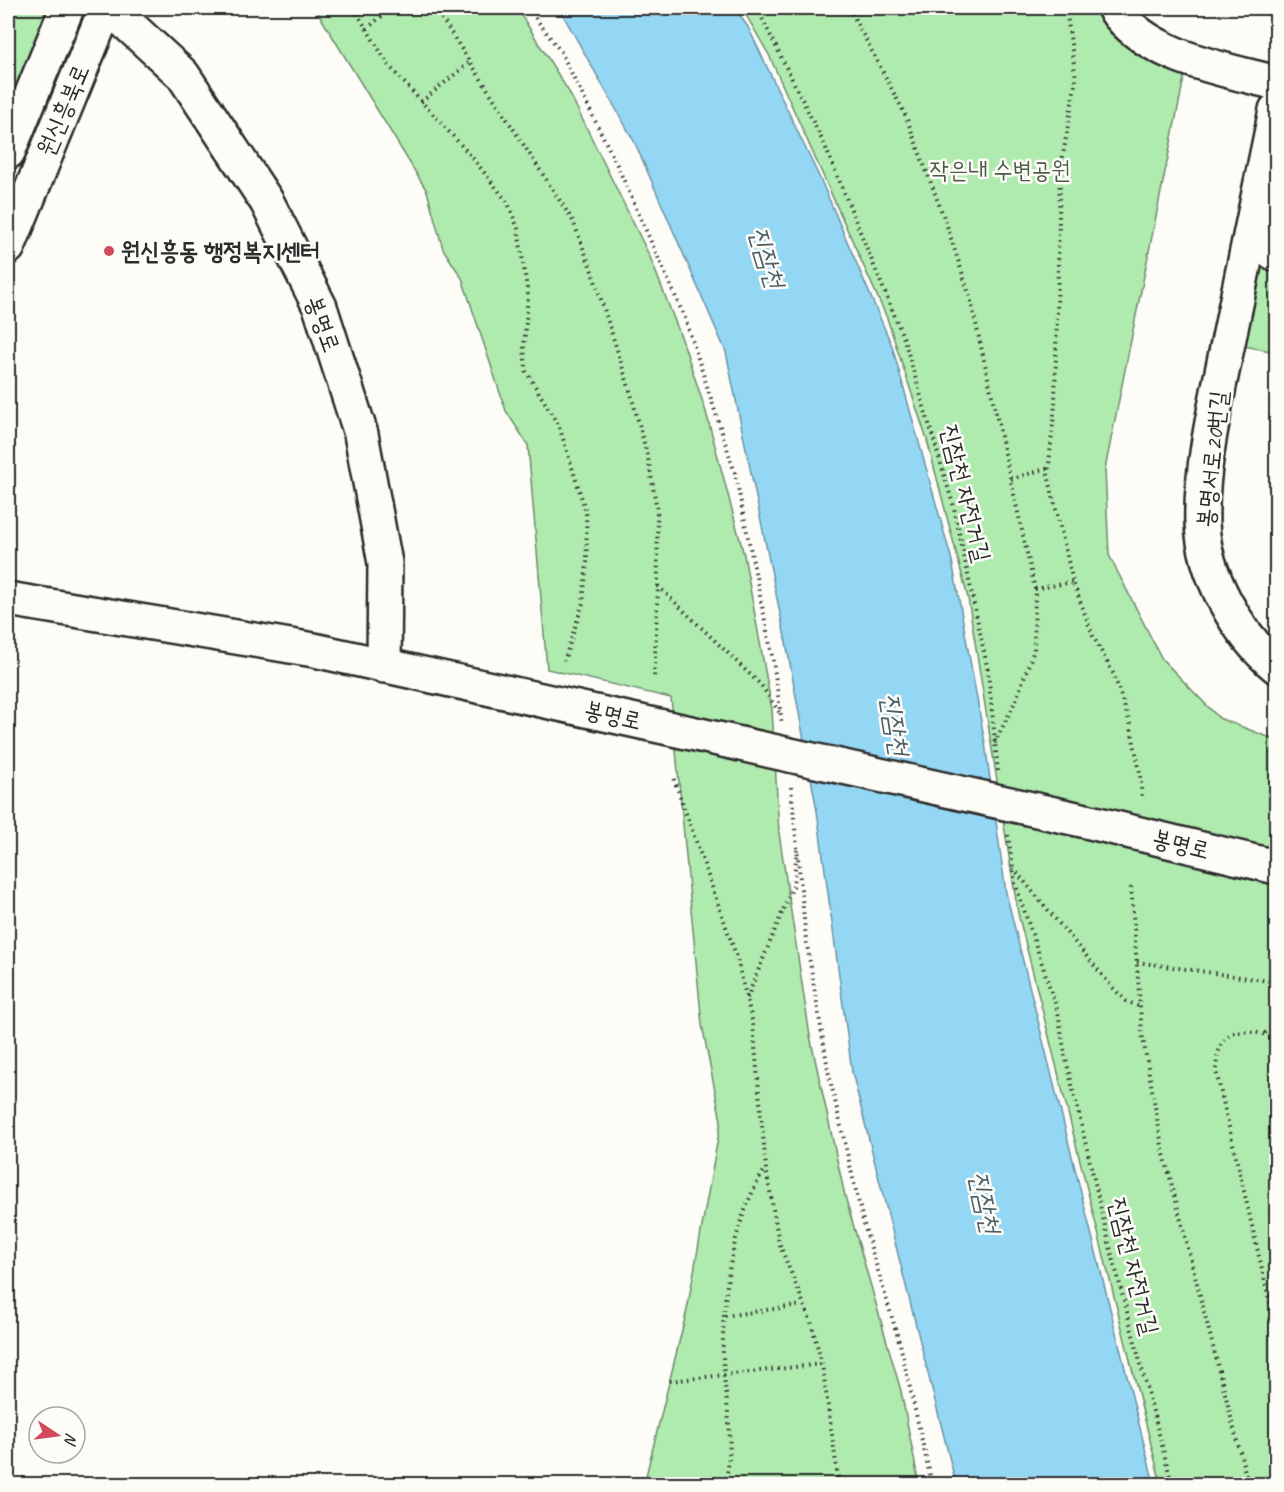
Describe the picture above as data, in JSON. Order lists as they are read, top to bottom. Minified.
{"streets":{"street":["원신흥북로","봉명로","봉명서로20번길"],"path":["진잠천 자전거길"]},"crossings":[["원신흥북로","봉명로"]],"water":["진잠천"],"parks":["작은내 수변공원"],"places":["원신흥동 행정복지센터"],"north":"right"}
